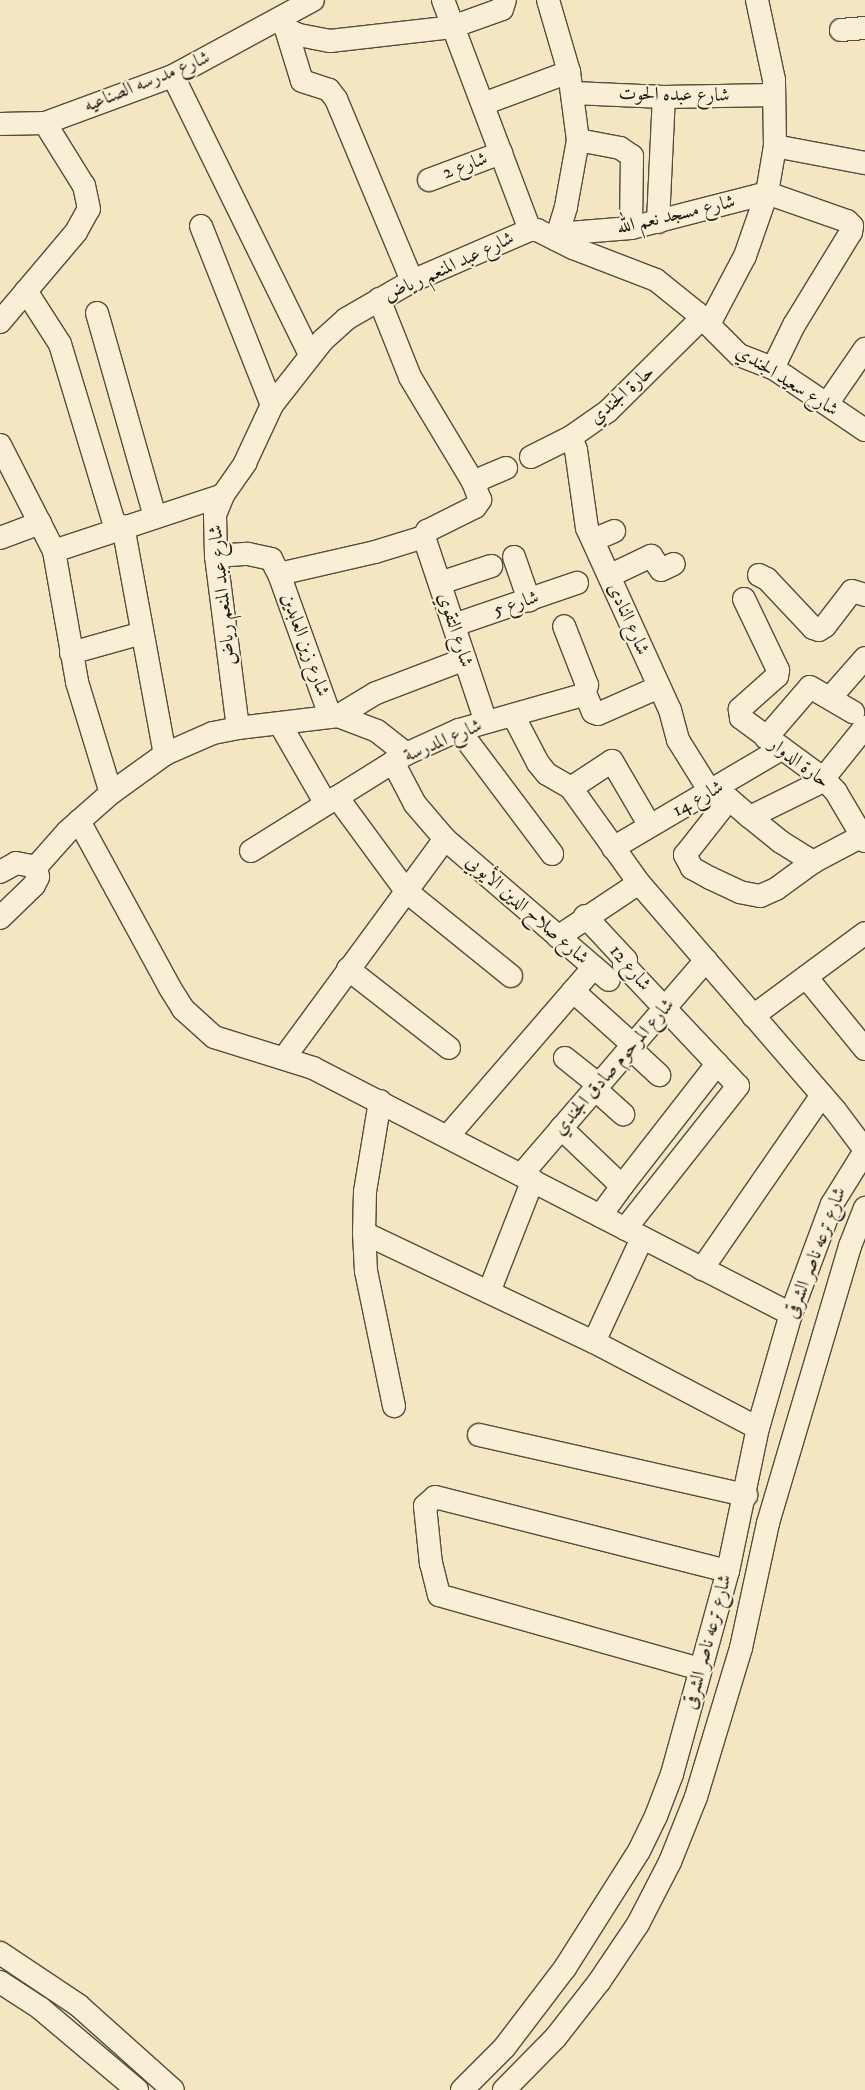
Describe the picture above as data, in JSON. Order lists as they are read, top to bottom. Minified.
{"streets":{"street":["شارع مدرسه الصناعيه","شارع عبده الحوت","شارع 2","شارع مسجد نعم الله","شارع عبد المنعم رياض","شارع سعيد الجندي","حارة الجندي","شارع 5","شارع النادى","شارع التقوي","شارع زين العابدين","شارع المدرسة","حارة الدوار","شارع 14","شارع صلاح الدين الأيوبي","شارع 12","شارع المرحوم صادق الجندي","شارع ترعه ناصر الشرقى"]},"crossings":[["شارع عبده الحوت","حارة الجندي"],["شارع مسجد نعم الله","شارع سعيد الجندي"],["شارع مسجد نعم الله","حارة الجندي"],["شارع عبد المنعم رياض","شارع سعيد الجندي"],["شارع سعيد الجندي","حارة الجندي"],["حارة الجندي","شارع النادى"],["شارع 5","شارع التقوي"],["شارع النادى","شارع 14"],["شارع التقوي","شارع المدرسة"],["شارع المدرسة","شارع صلاح الدين الأيوبي"],["حارة الدوار","شارع 14"],["شارع 12","شارع المرحوم صادق الجندي"]]}
